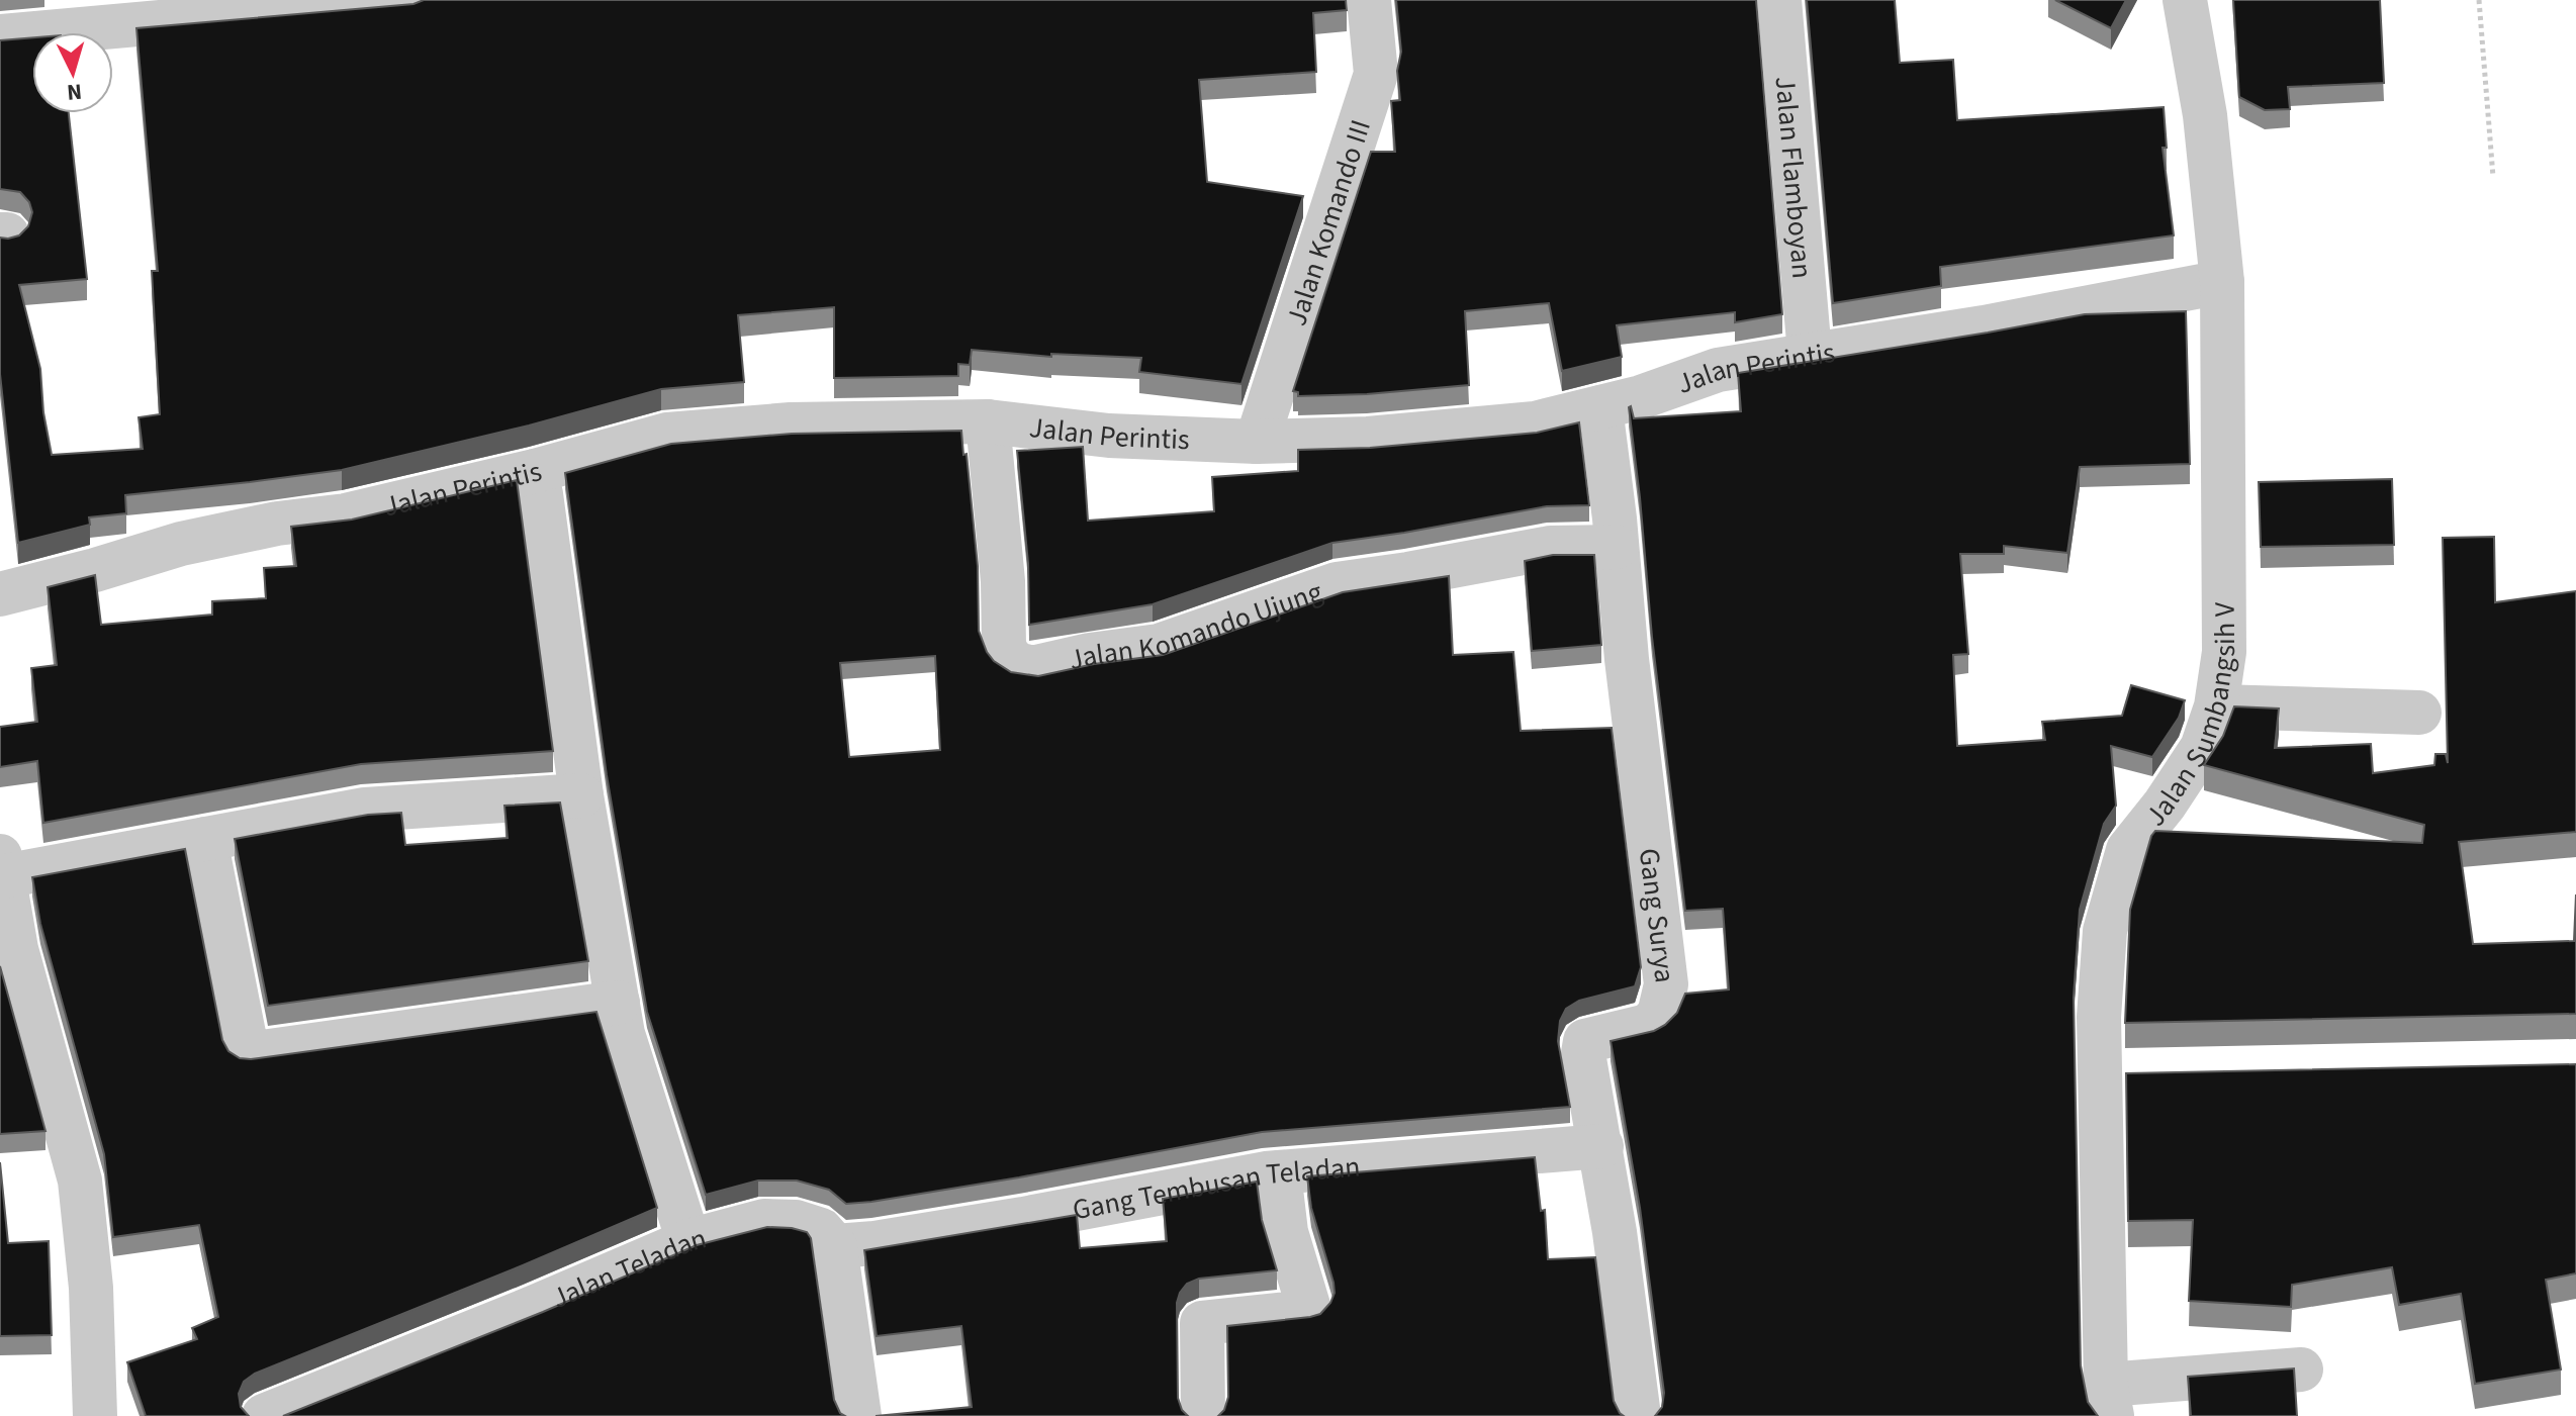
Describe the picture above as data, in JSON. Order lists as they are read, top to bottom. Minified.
{"streets":{"street":["Jalan Flamboyan","Jalan Komando III","Jalan Perintis","Jalan Komando Ujung","Jalan Sumbangsih V","Gang Surya","Gang Tembusan Teladan","Jalan Teladan"]},"crossings":[["Jalan Flamboyan","Jalan Perintis"],["Jalan Komando III","Jalan Perintis"],["Jalan Perintis","Jalan Komando Ujung"],["Jalan Perintis","Jalan Sumbangsih V"],["Jalan Perintis","Gang Surya"],["Jalan Komando Ujung","Gang Surya"],["Gang Surya","Gang Tembusan Teladan"],["Gang Tembusan Teladan","Jalan Teladan"]],"north":"bottom"}
